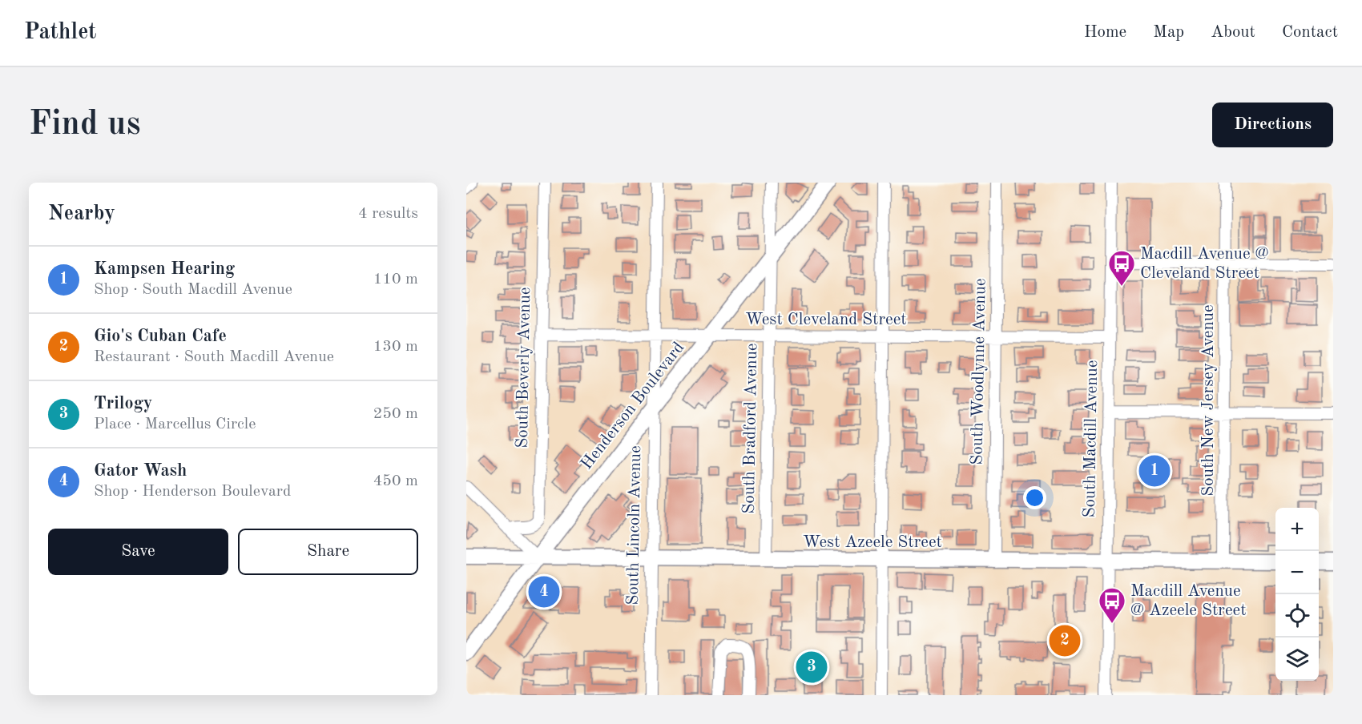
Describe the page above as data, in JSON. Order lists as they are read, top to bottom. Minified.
{"streets":{"main road":["Henderson Boulevard","West Azeele Street"],"street":["West Cleveland Street","South Beverly Avenue","South Woodlynne Avenue","South New Jersey Avenue","South Bradford Avenue","South Macdill Avenue","South Lincoln Avenue"]},"crossings":[["West Cleveland Street","South Beverly Avenue"],["West Cleveland Street","South Woodlynne Avenue"],["West Cleveland Street","Henderson Boulevard"],["West Cleveland Street","South Bradford Avenue"],["West Cleveland Street","South Macdill Avenue"],["West Cleveland Street","South Lincoln Avenue"],["South Woodlynne Avenue","West Azeele Street"],["South New Jersey Avenue","West Azeele Street"],["Henderson Boulevard","South Bradford Avenue"],["Henderson Boulevard","South Lincoln Avenue"],["Henderson Boulevard","West Azeele Street"],["South Bradford Avenue","West Azeele Street"],["South Macdill Avenue","West Azeele Street"],["South Lincoln Avenue","West Azeele Street"]],"places":{"bus stop":["Macdill Avenue @ Cleveland Street","Macdill Avenue @ Azeele Street"]},"page":{"header":"Pathlet","nav":["Home","Map","About","Contact"],"buttons":["Directions",["Save","Share"]],"title":"Find us","heading":["Nearby","4 results"],"list":[{"mark":"1","name":"Kampsen Hearing","note":"Shop · South Macdill Avenue","value":"110 m"},{"mark":"2","name":"Gio's Cuban Cafe","note":"Restaurant · South Macdill Avenue","value":"130 m"},{"mark":"3","name":"Trilogy","note":"Place · Marcellus Circle","value":"250 m"},{"mark":"4","name":"Gator Wash","note":"Shop · Henderson Boulevard","value":"450 m"}],"pins":["1","4","2","3"],"map_buttons":["+","−"]}}
